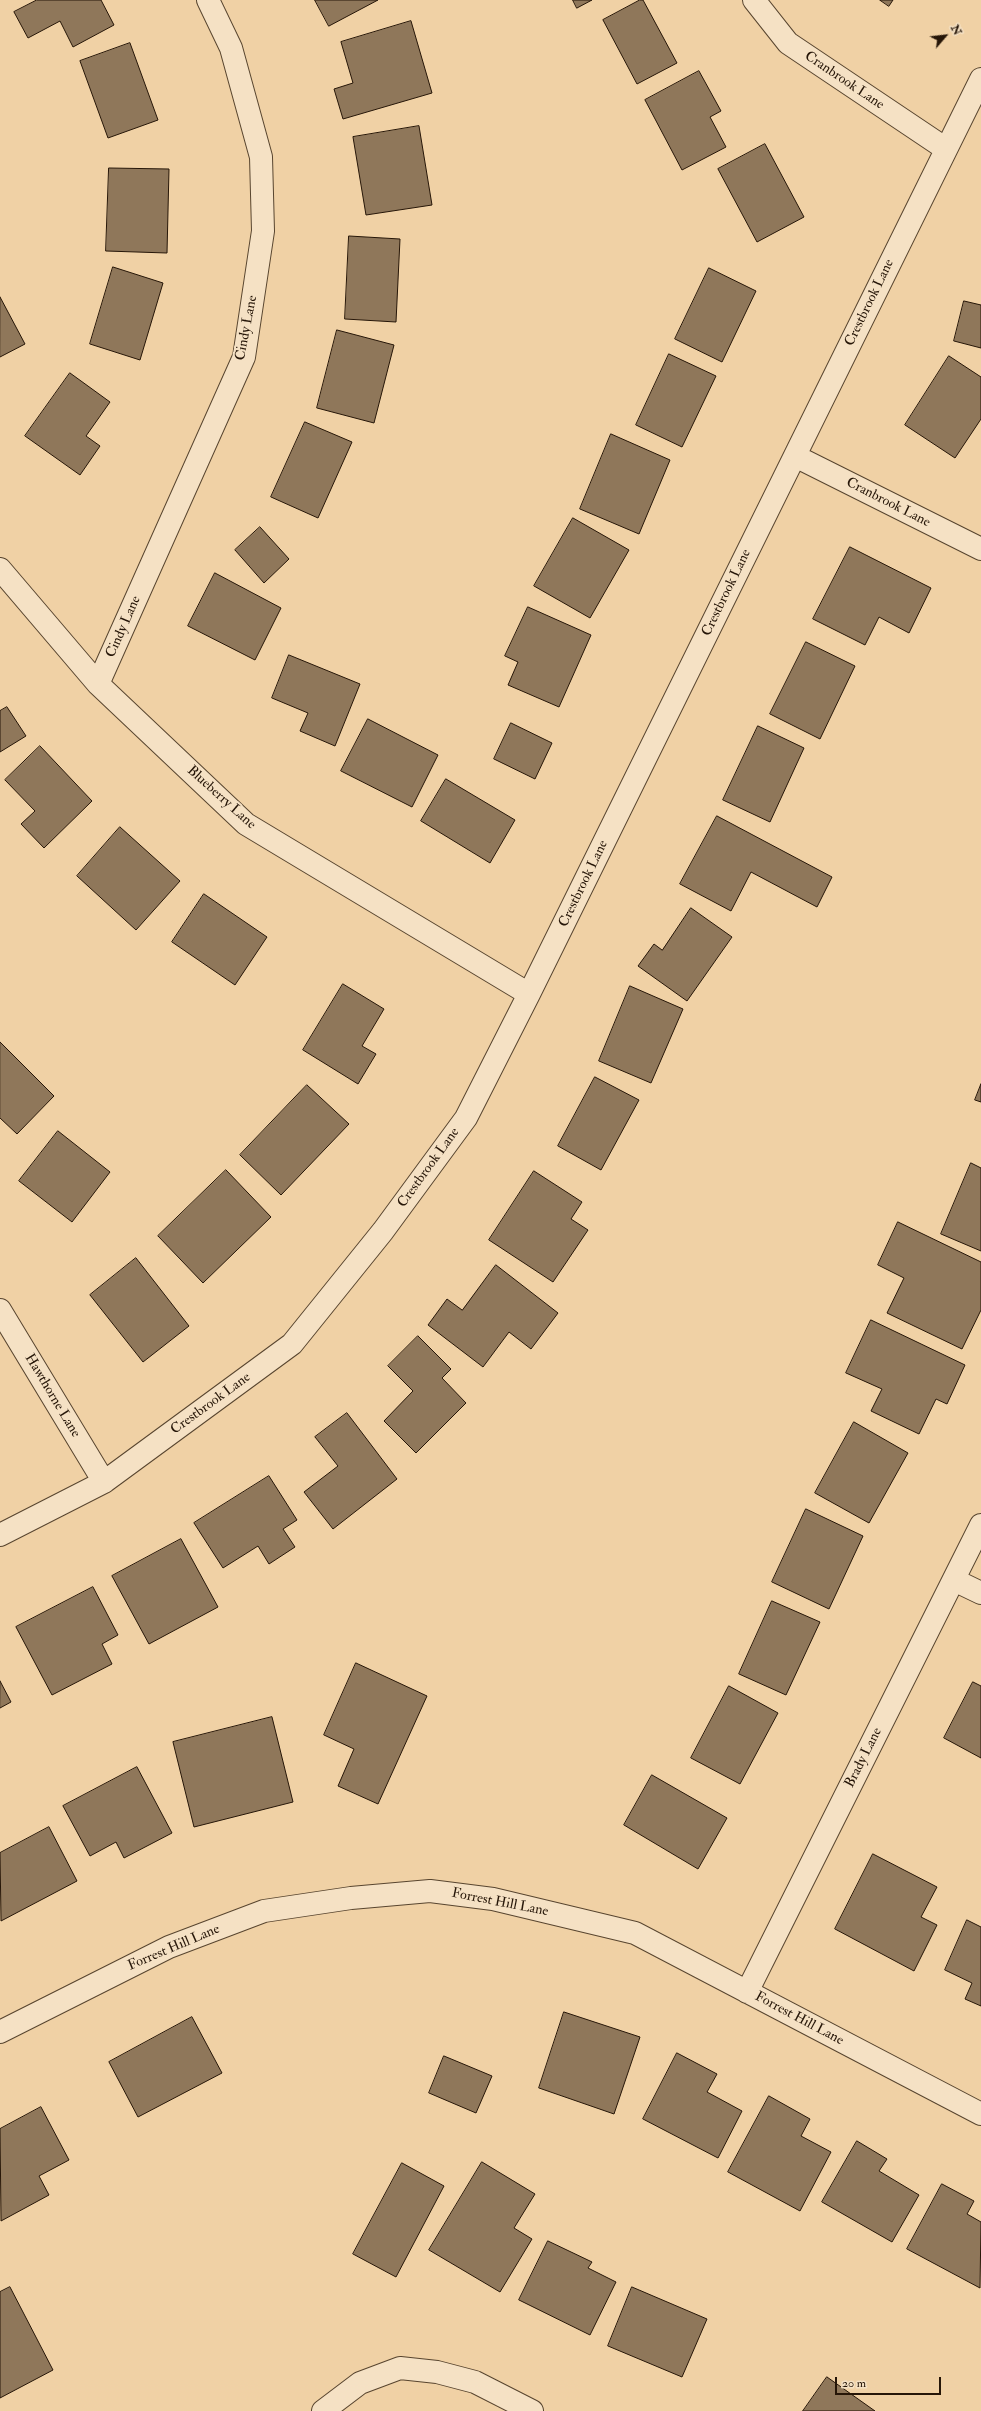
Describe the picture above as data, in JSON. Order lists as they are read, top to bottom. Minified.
{"streets":{"street":["Cranbrook Lane","Crestbrook Lane","Cindy Lane","Blueberry Lane","Hawthorne Lane","Brady Lane","Forrest Hill Lane"]},"crossings":[["Cranbrook Lane","Crestbrook Lane"],["Crestbrook Lane","Blueberry Lane"],["Crestbrook Lane","Hawthorne Lane"],["Cindy Lane","Blueberry Lane"],["Brady Lane","Forrest Hill Lane"]],"scale_bar":"20 m","north":"top right"}
